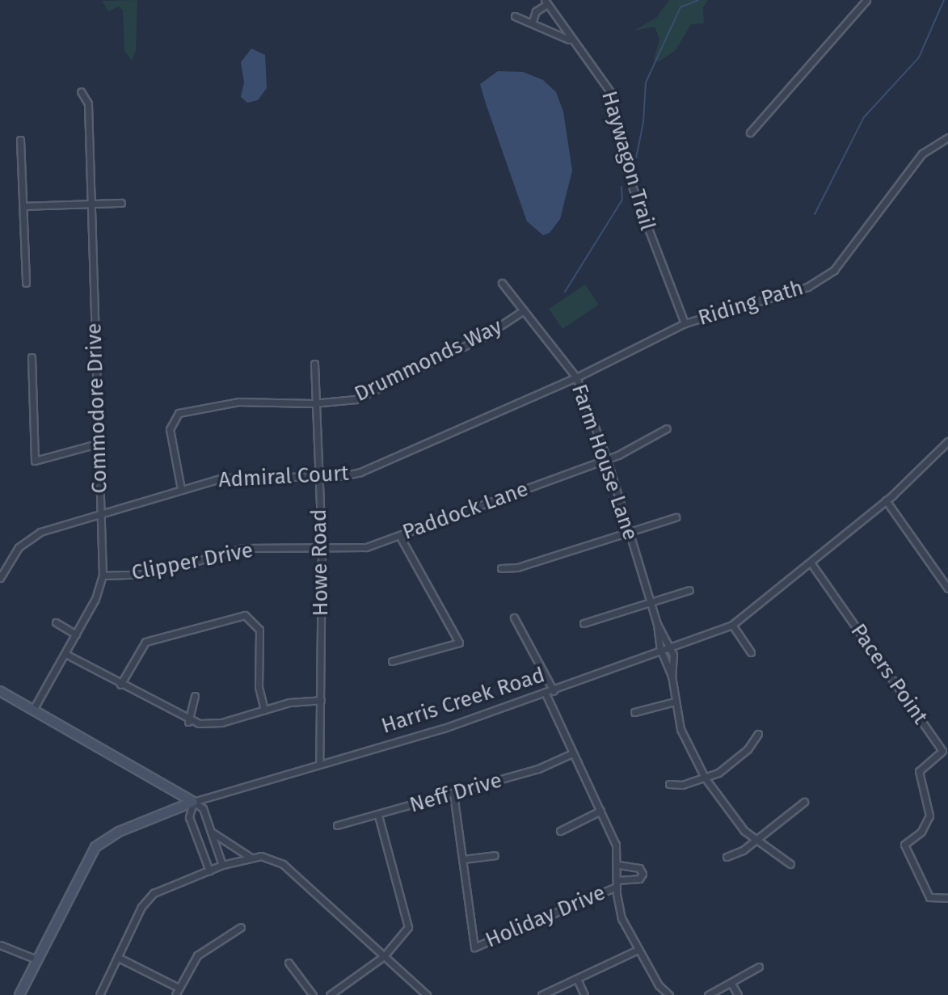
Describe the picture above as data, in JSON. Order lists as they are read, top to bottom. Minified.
{"streets":{"street":["Haywagon Trail","Riding Path","Drummonds Way","Commodore Drive","Farm House Lane","Admiral Court","Paddock Lane","Clipper Drive","Howe Road","Pacers Point","Harris Creek Road","Neff Drive","Holiday Drive"]},"crossings":[["Haywagon Trail","Riding Path"],["Riding Path","Farm House Lane"],["Riding Path","Admiral Court"],["Drummonds Way","Farm House Lane"],["Drummonds Way","Admiral Court"],["Drummonds Way","Howe Road"],["Commodore Drive","Admiral Court"],["Commodore Drive","Clipper Drive"],["Farm House Lane","Admiral Court"],["Farm House Lane","Paddock Lane"],["Farm House Lane","Harris Creek Road"],["Admiral Court","Howe Road"],["Paddock Lane","Clipper Drive"],["Paddock Lane","Howe Road"],["Clipper Drive","Howe Road"],["Howe Road","Harris Creek Road"],["Pacers Point","Harris Creek Road"],["Neff Drive","Holiday Drive"]]}
